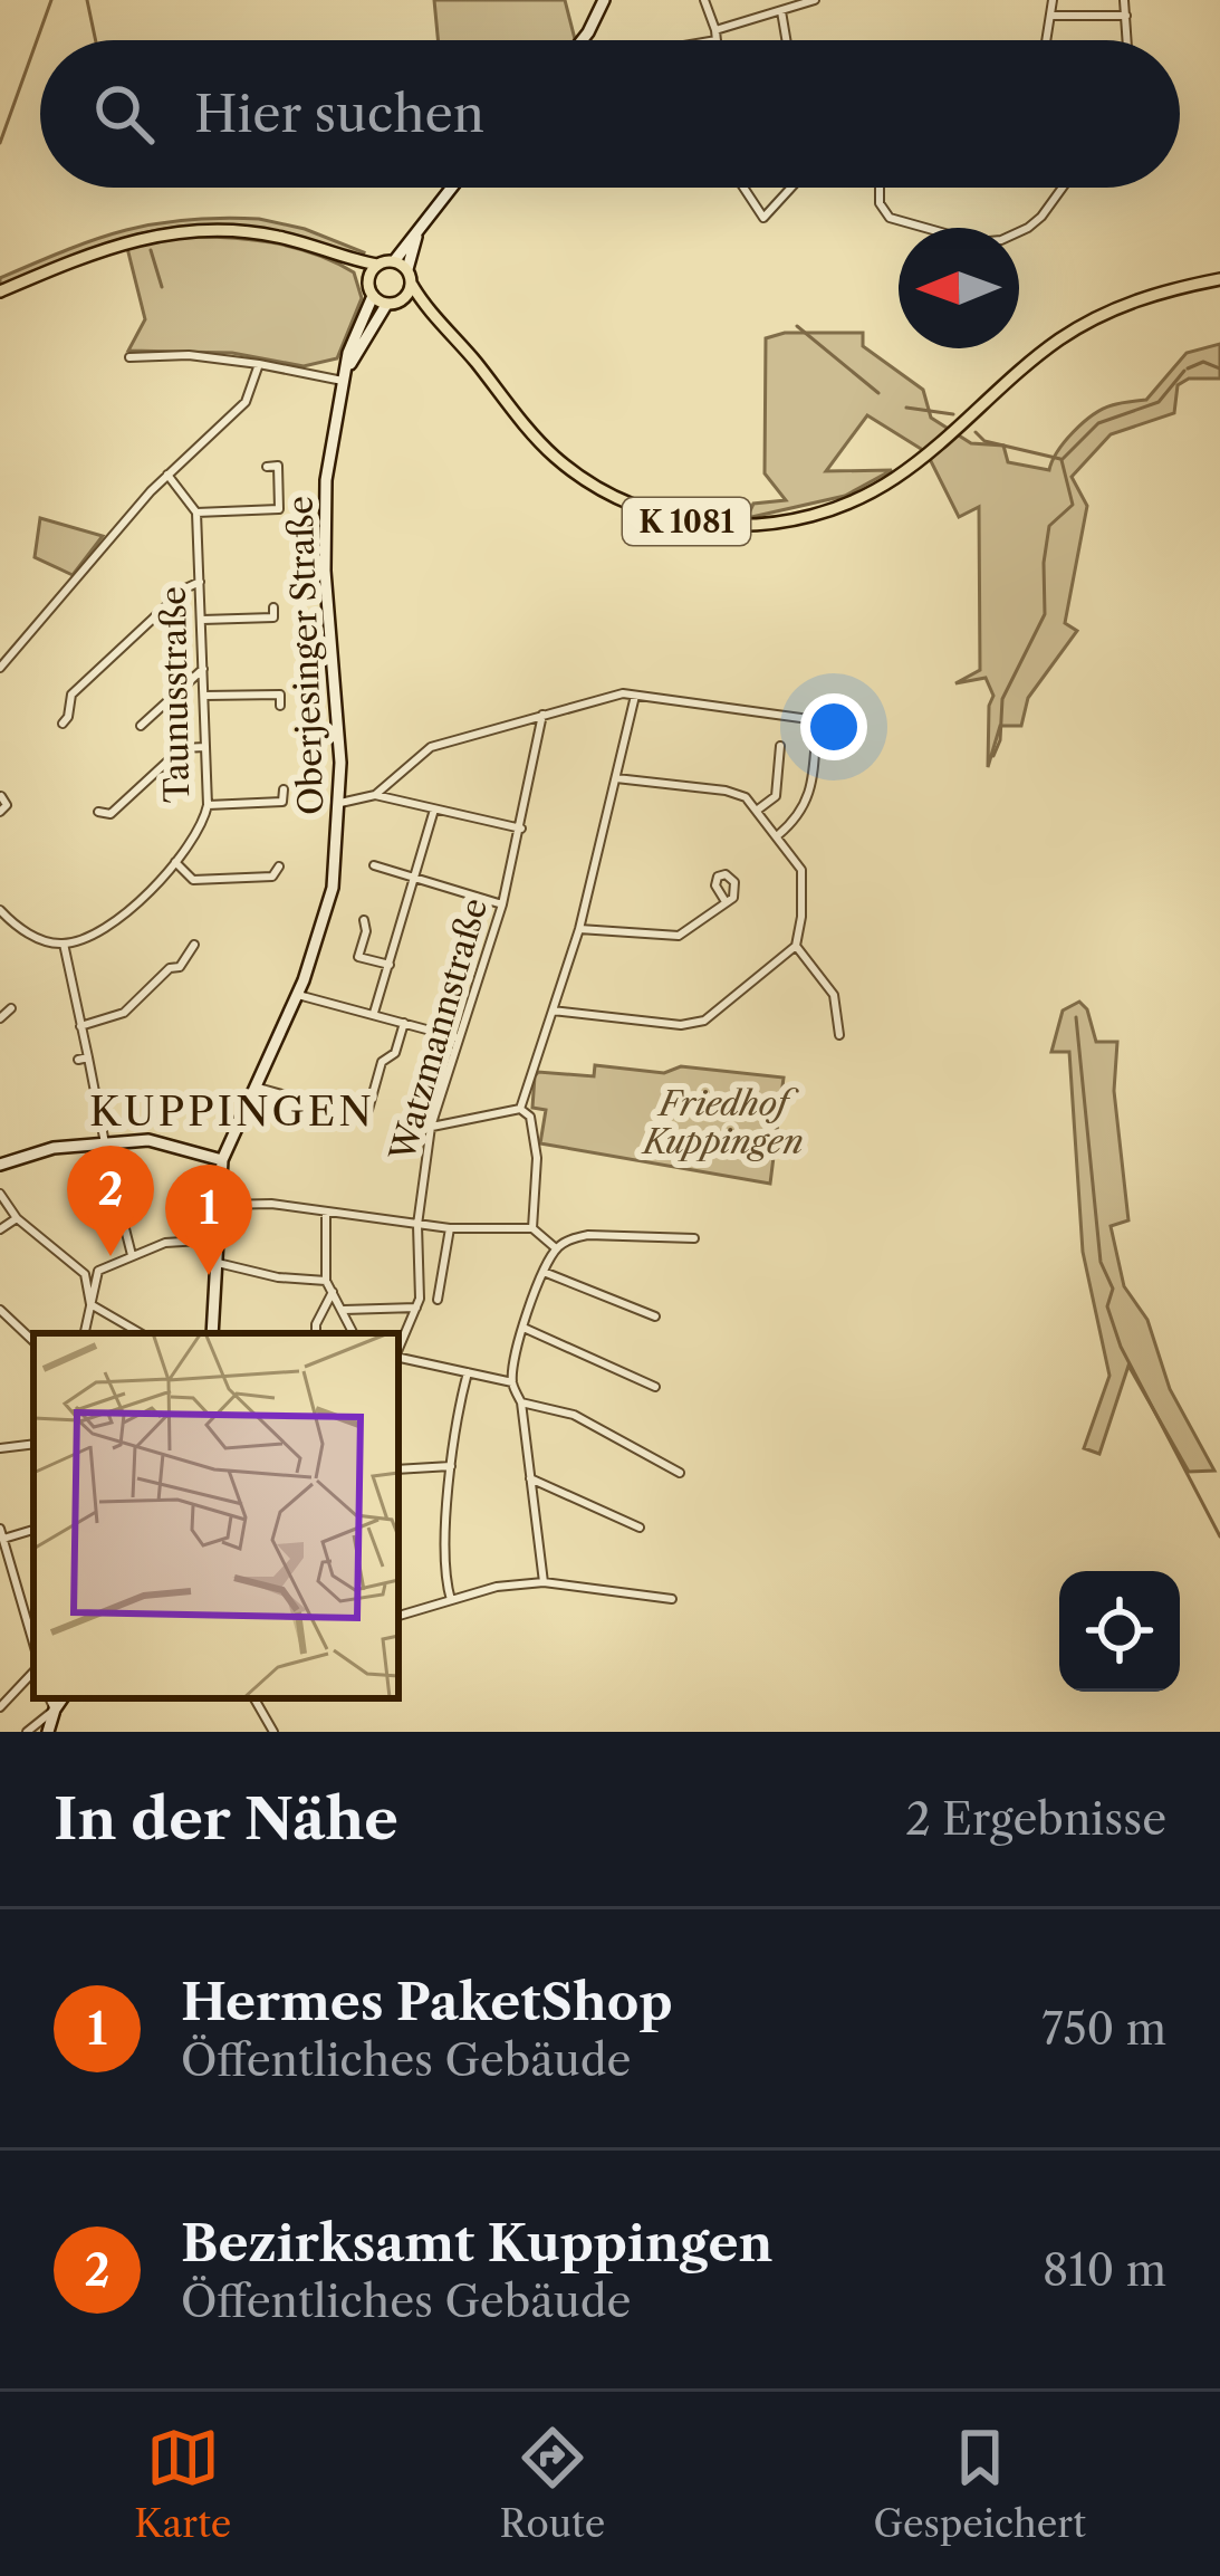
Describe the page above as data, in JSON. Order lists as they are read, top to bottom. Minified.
{"streets":{"main road":["K 1081","Oberjesinger Straße"],"street":["Taunusstraße","Watzmannstraße"]},"districts":["KUPPINGEN"],"parks":["Friedhof Kuppingen"],"north":"left","page":{"search":"Hier suchen","pins":["2","1"],"heading":["In der Nähe","2 Ergebnisse"],"list":[{"mark":"1","name":"Hermes PaketShop","note":"Öffentliches Gebäude","value":"750 m"},{"mark":"2","name":"Bezirksamt Kuppingen","note":"Öffentliches Gebäude","value":"810 m"}],"nav":["Karte","Route","Gespeichert"]}}
